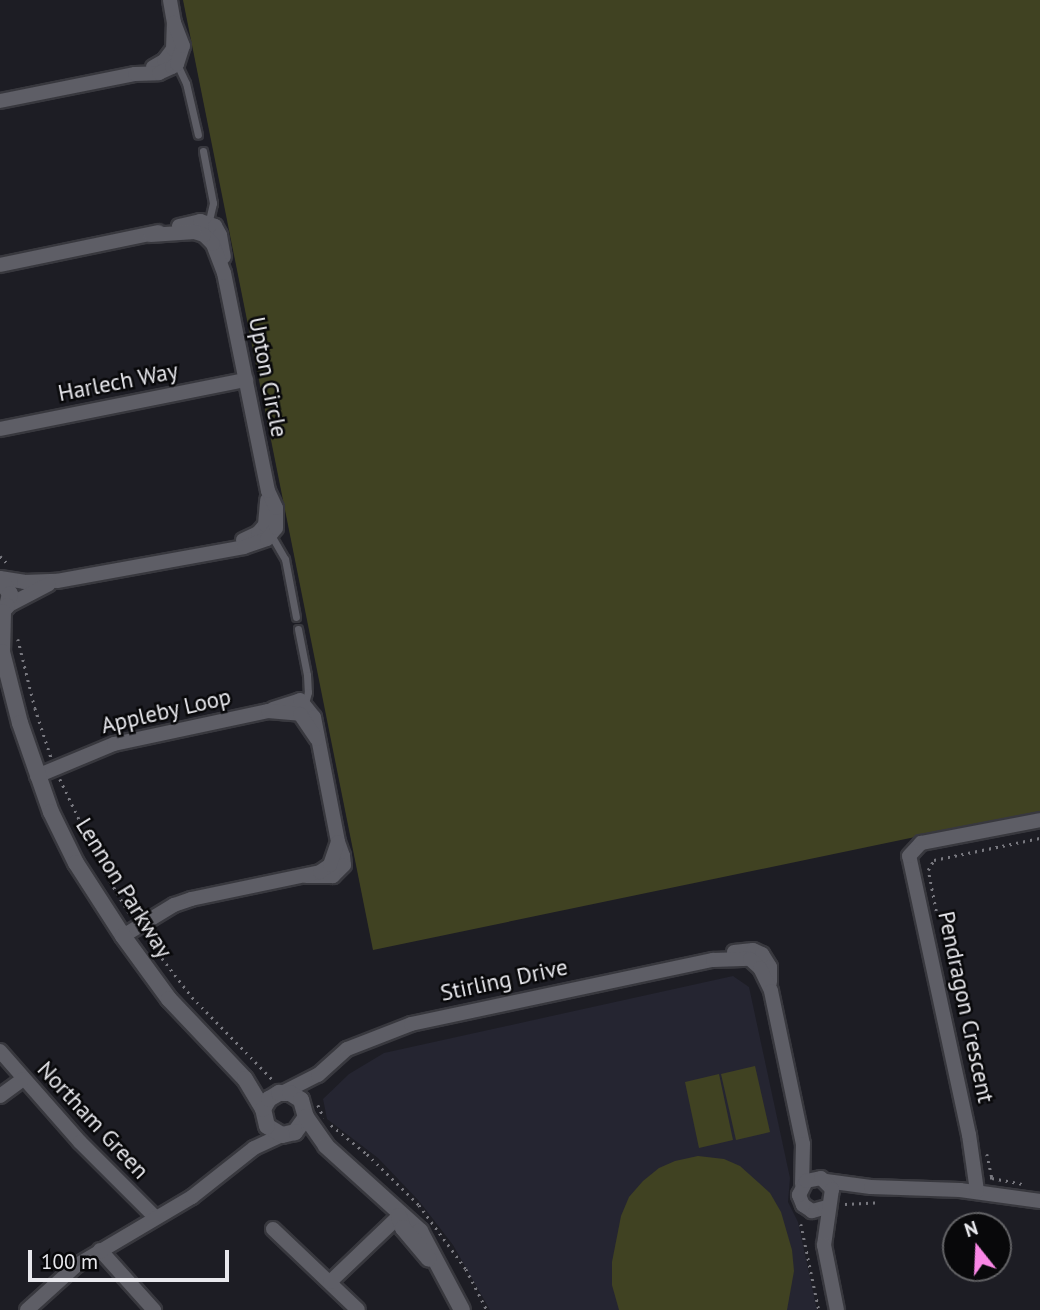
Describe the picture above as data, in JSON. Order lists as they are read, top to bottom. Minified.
{"streets":{"street":["Upton Circle","Harlech Way","Appleby Loop","Lennon Parkway","Stirling Drive","Pendragon Crescent","Northam Green"]},"crossings":[["Upton Circle","Harlech Way"],["Appleby Loop","Lennon Parkway"],["Lennon Parkway","Stirling Drive"]],"scale_bar":"100 m","north":"top"}
